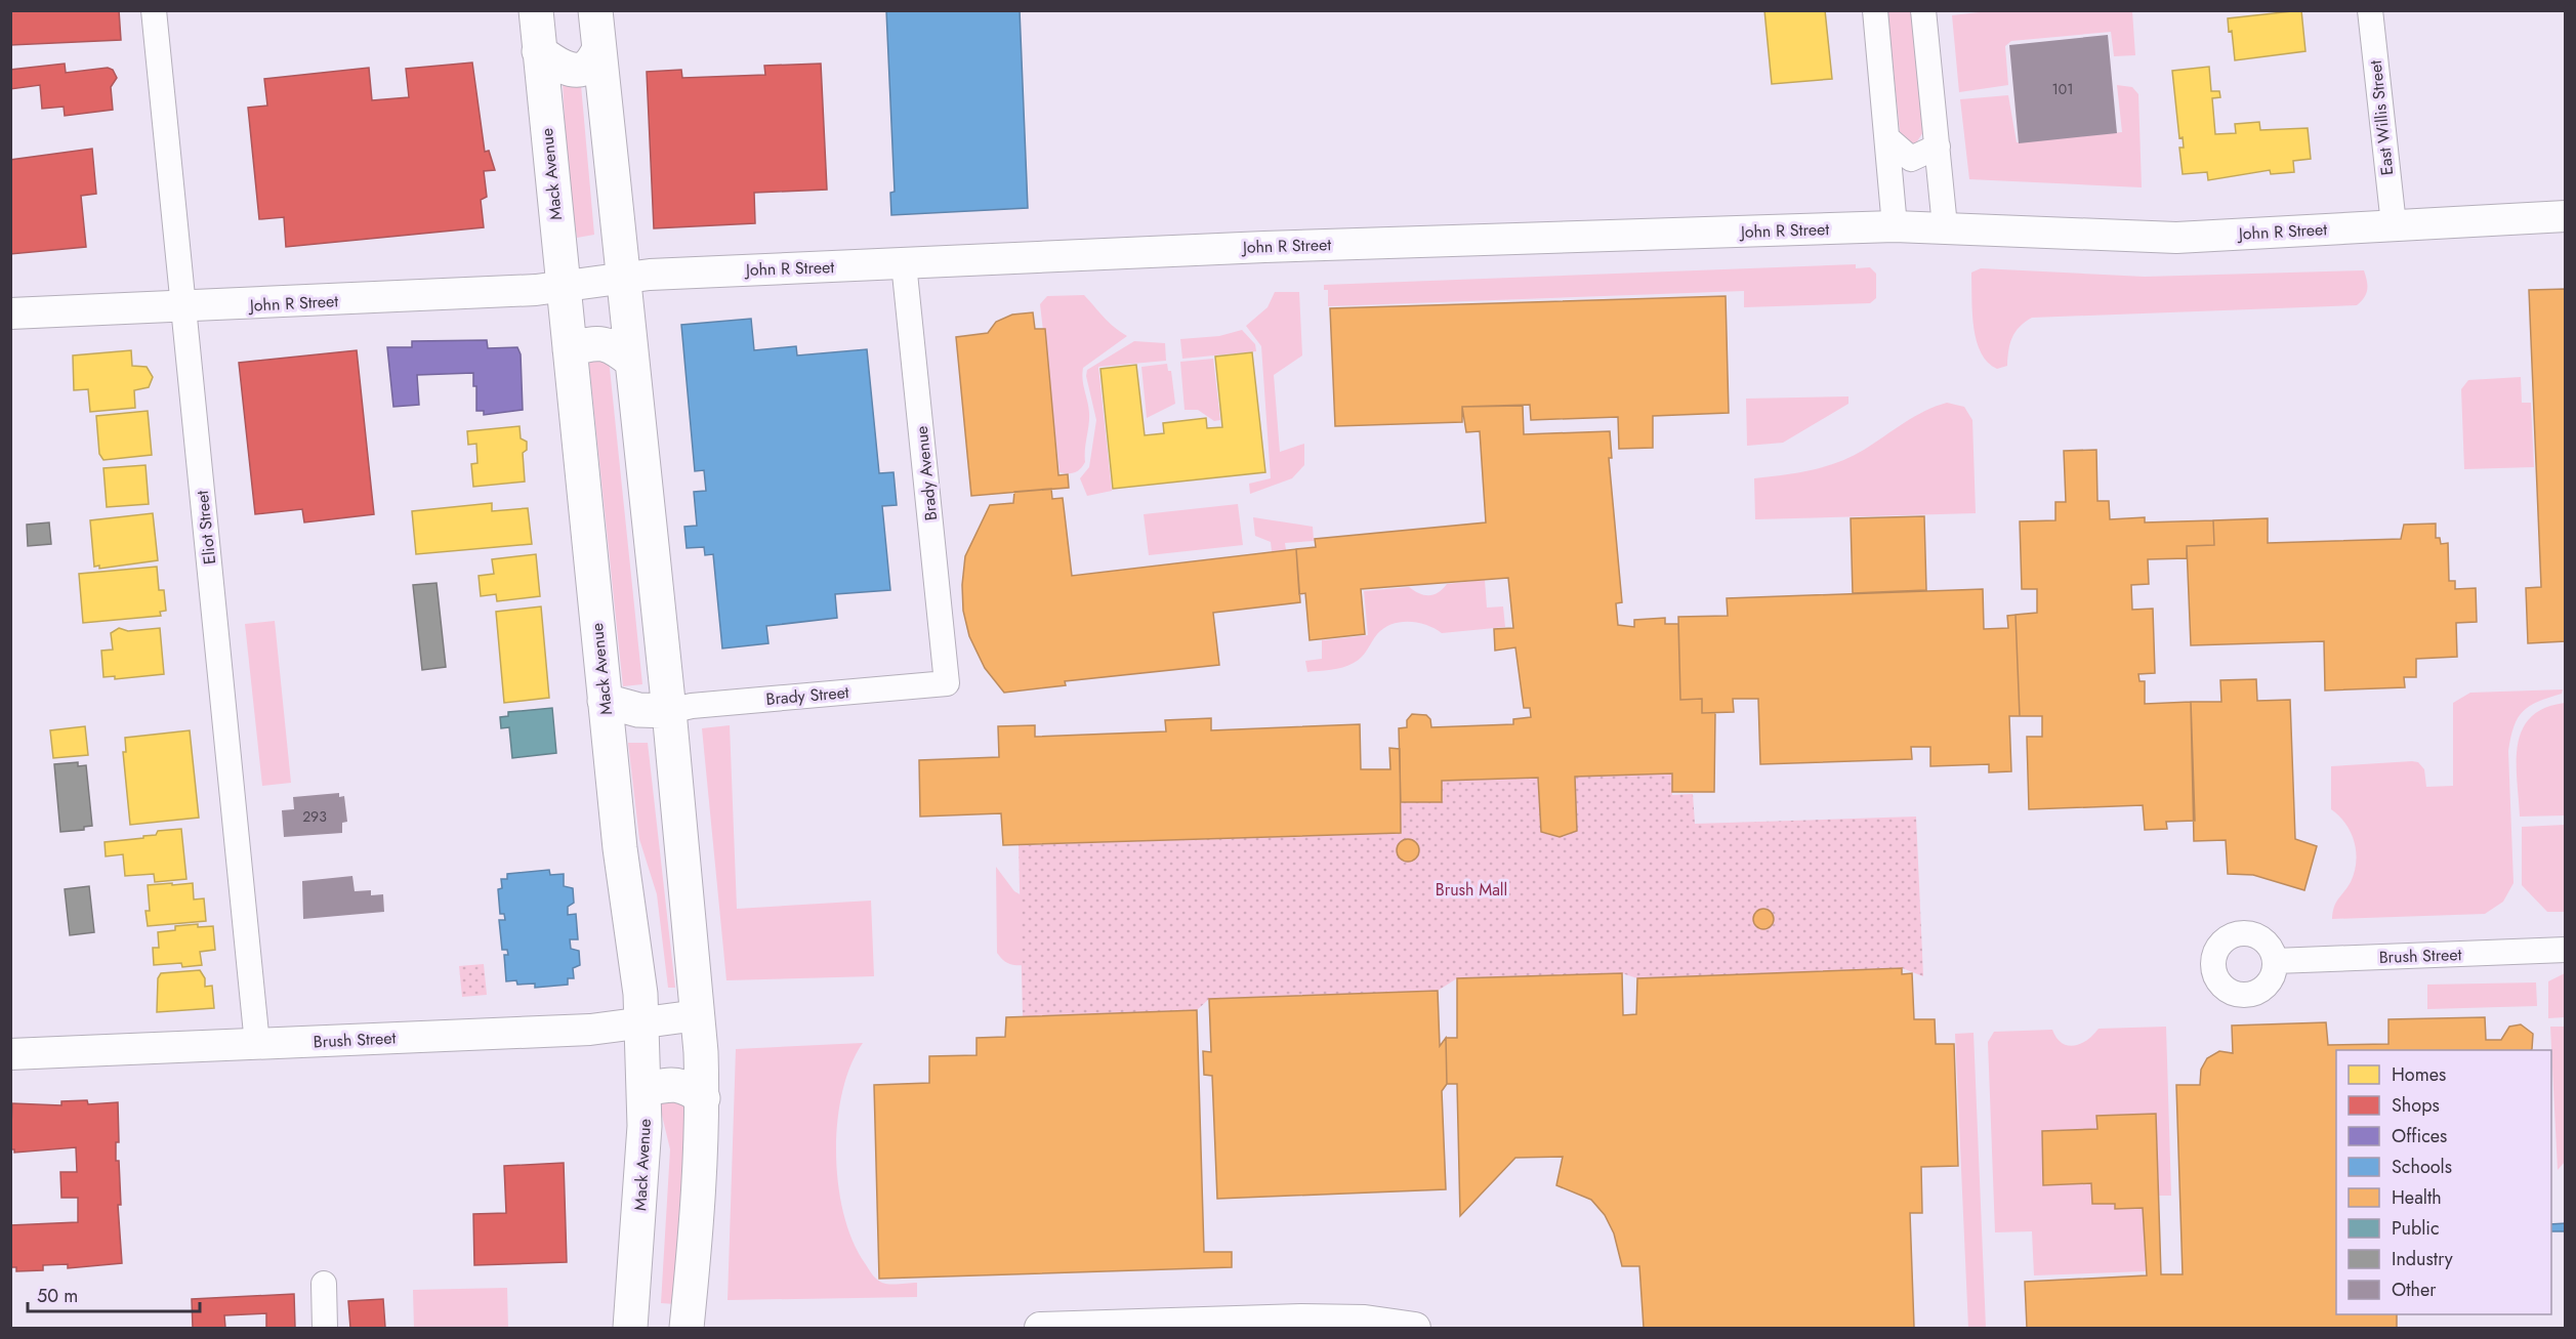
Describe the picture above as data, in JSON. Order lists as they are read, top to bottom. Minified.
{"streets":{"main road":["Mack Avenue"],"street":["East Willis Street","John R Street","Brady Avenue","Eliot Street","Brady Street","Brush Street"]},"crossings":[["East Willis Street","John R Street"],["Mack Avenue","John R Street"],["Mack Avenue","Brush Street"],["John R Street","Brady Avenue"],["John R Street","Eliot Street"],["Brady Avenue","Brady Street"],["Eliot Street","Brush Street"]],"parks":["Brush Mall"],"house_numbers":["101","293"],"legend":["Homes","Shops","Offices","Schools","Health","Public","Industry","Other"],"scale_bar":"50 m"}
